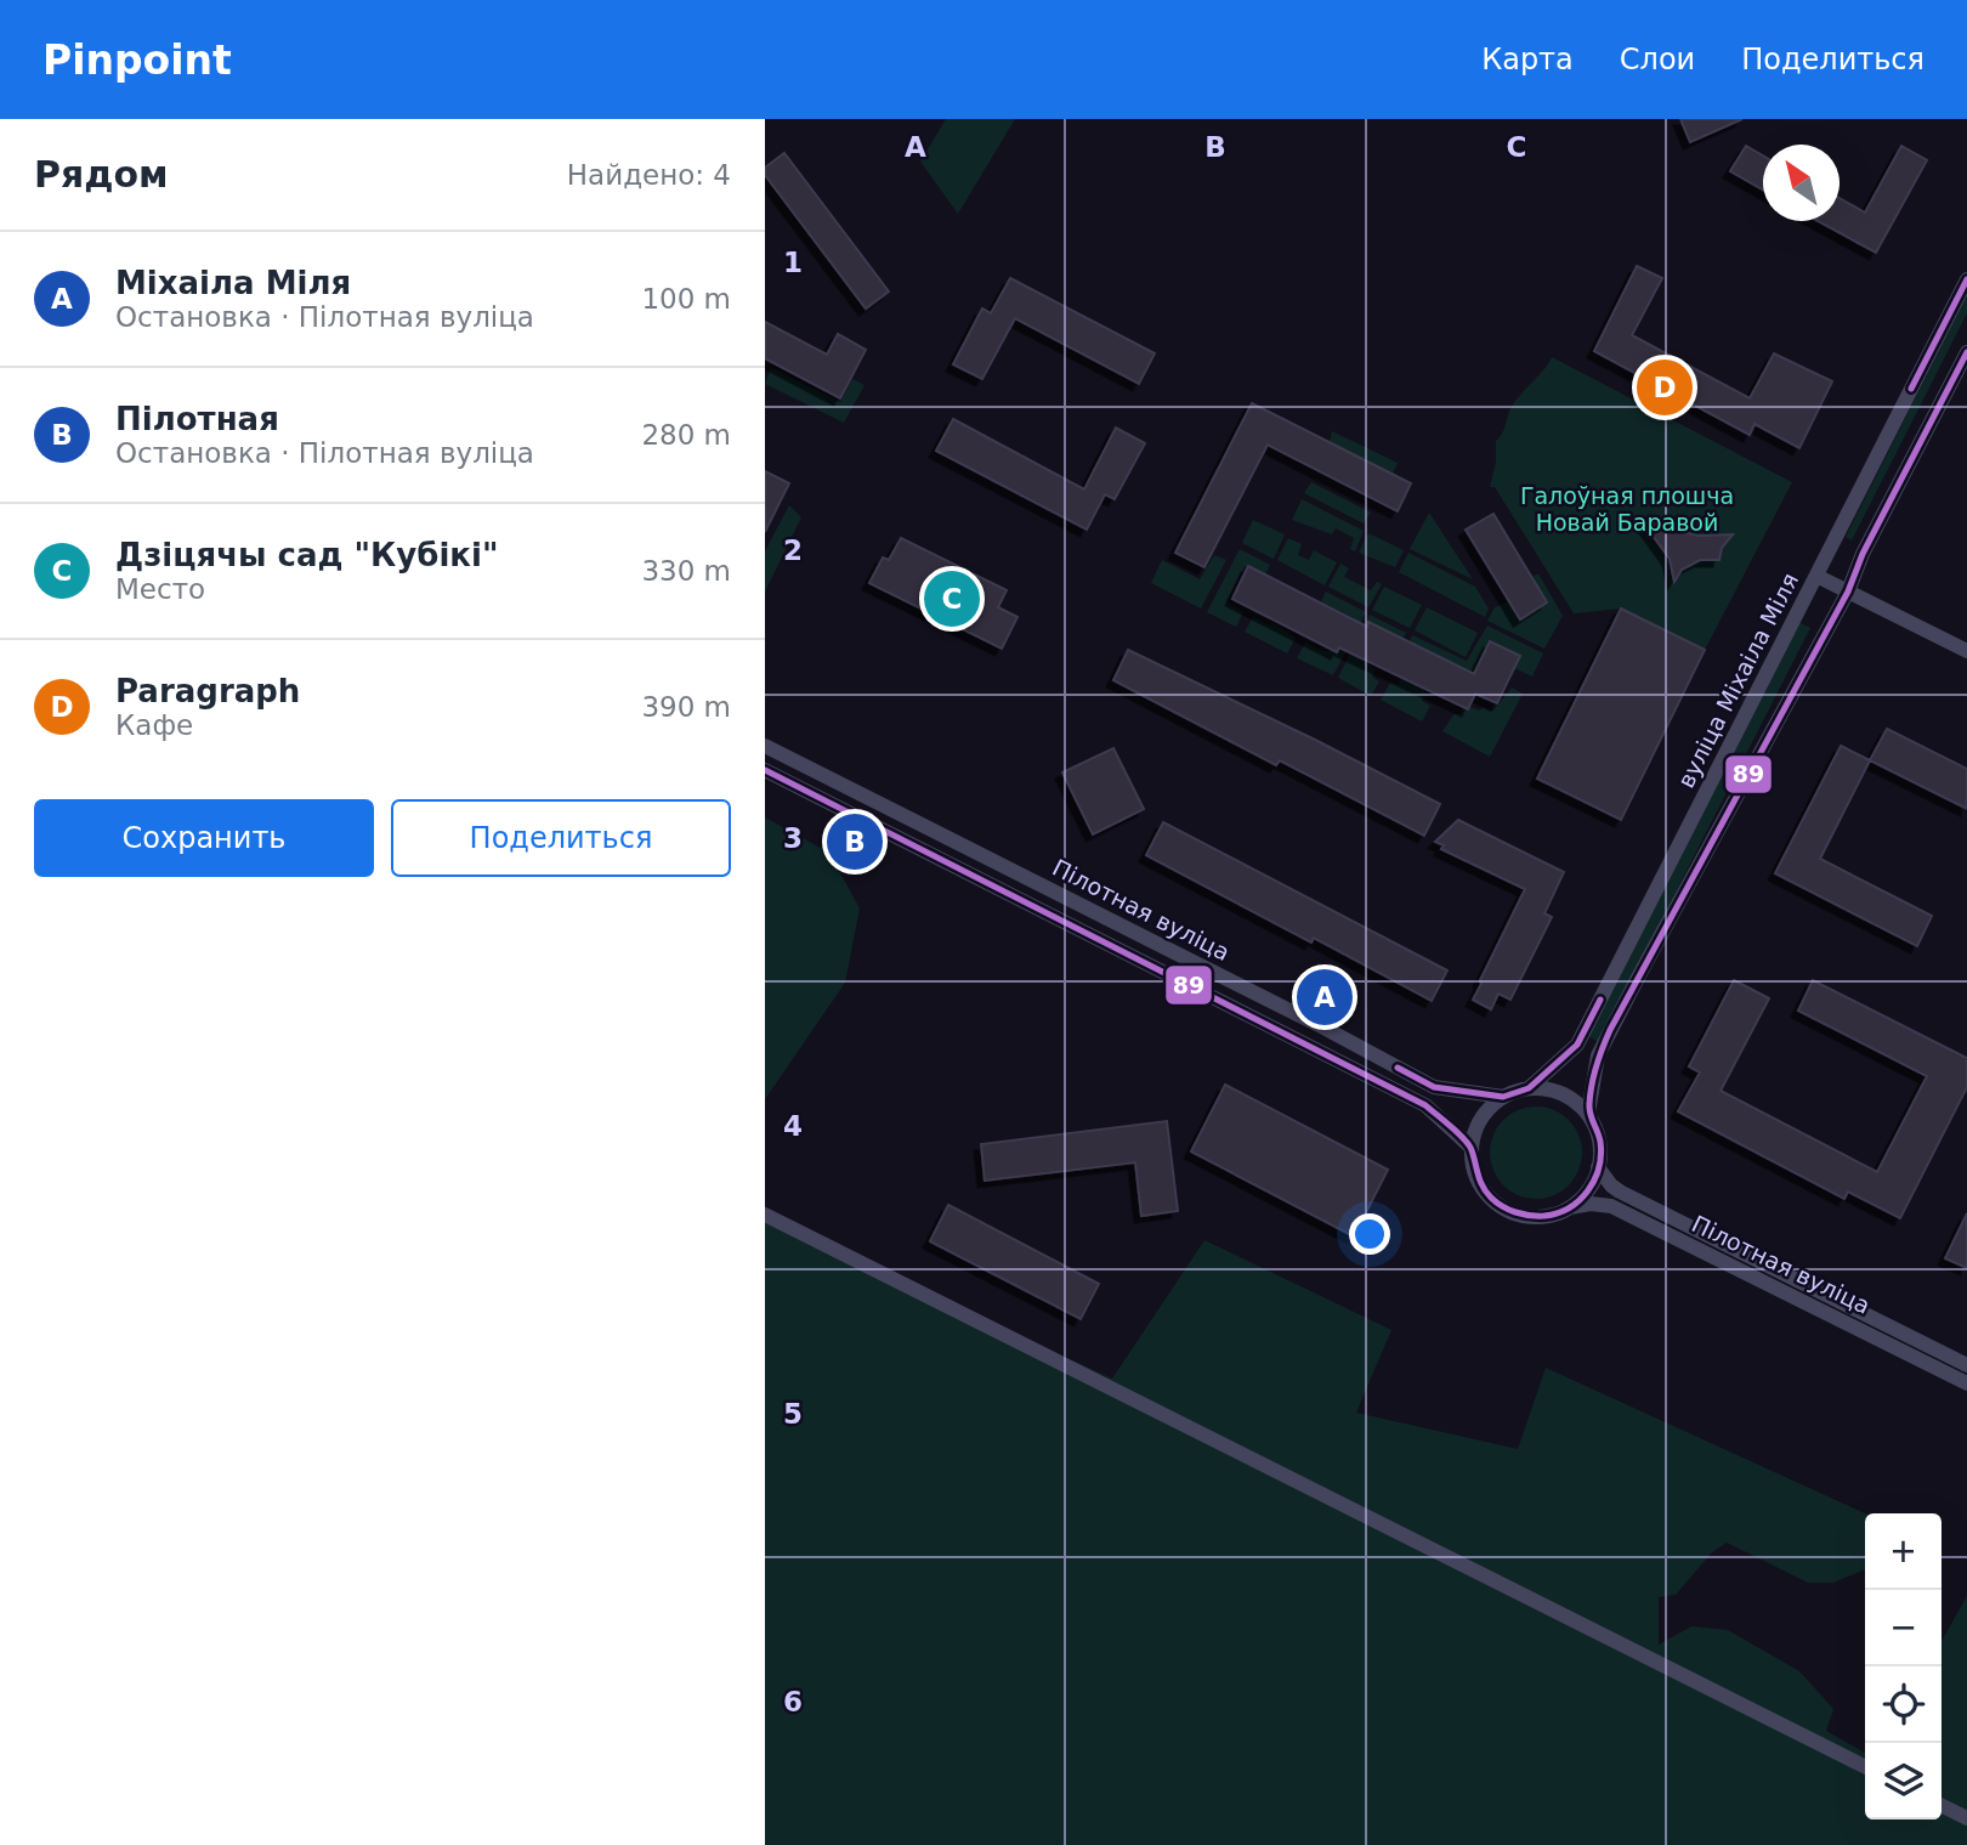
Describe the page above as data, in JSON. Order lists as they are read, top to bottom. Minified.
{"streets":{"street":["вуліца Міхаіла Міля","Пілотная вуліца"]},"crossings":[["вуліца Міхаіла Міля","Пілотная вуліца"]],"parks":["Галоўная плошча Новай Баравой"],"lines":["transit line 89"],"north":"top left","page":{"header":"Pinpoint","nav":["Карта","Слои","Поделиться"],"heading":["Рядом","Найдено: 4"],"list":[{"mark":"A","name":"Міхаіла Міля","note":"Остановка · Пілотная вуліца","value":"100 m"},{"mark":"B","name":"Пілотная","note":"Остановка · Пілотная вуліца","value":"280 m"},{"mark":"C","name":"Дзіцячы сад \"Кубікі\"","note":"Место","value":"330 m"},{"mark":"D","name":"Paragraph","note":"Кафе","value":"390 m"}],"pins":["D","C","B","A"],"buttons":["Сохранить","Поделиться"],"map_buttons":["+","−"]},"grid":{"columns":["A","B","C"],"rows":["1","2","3","4","5","6"]}}
